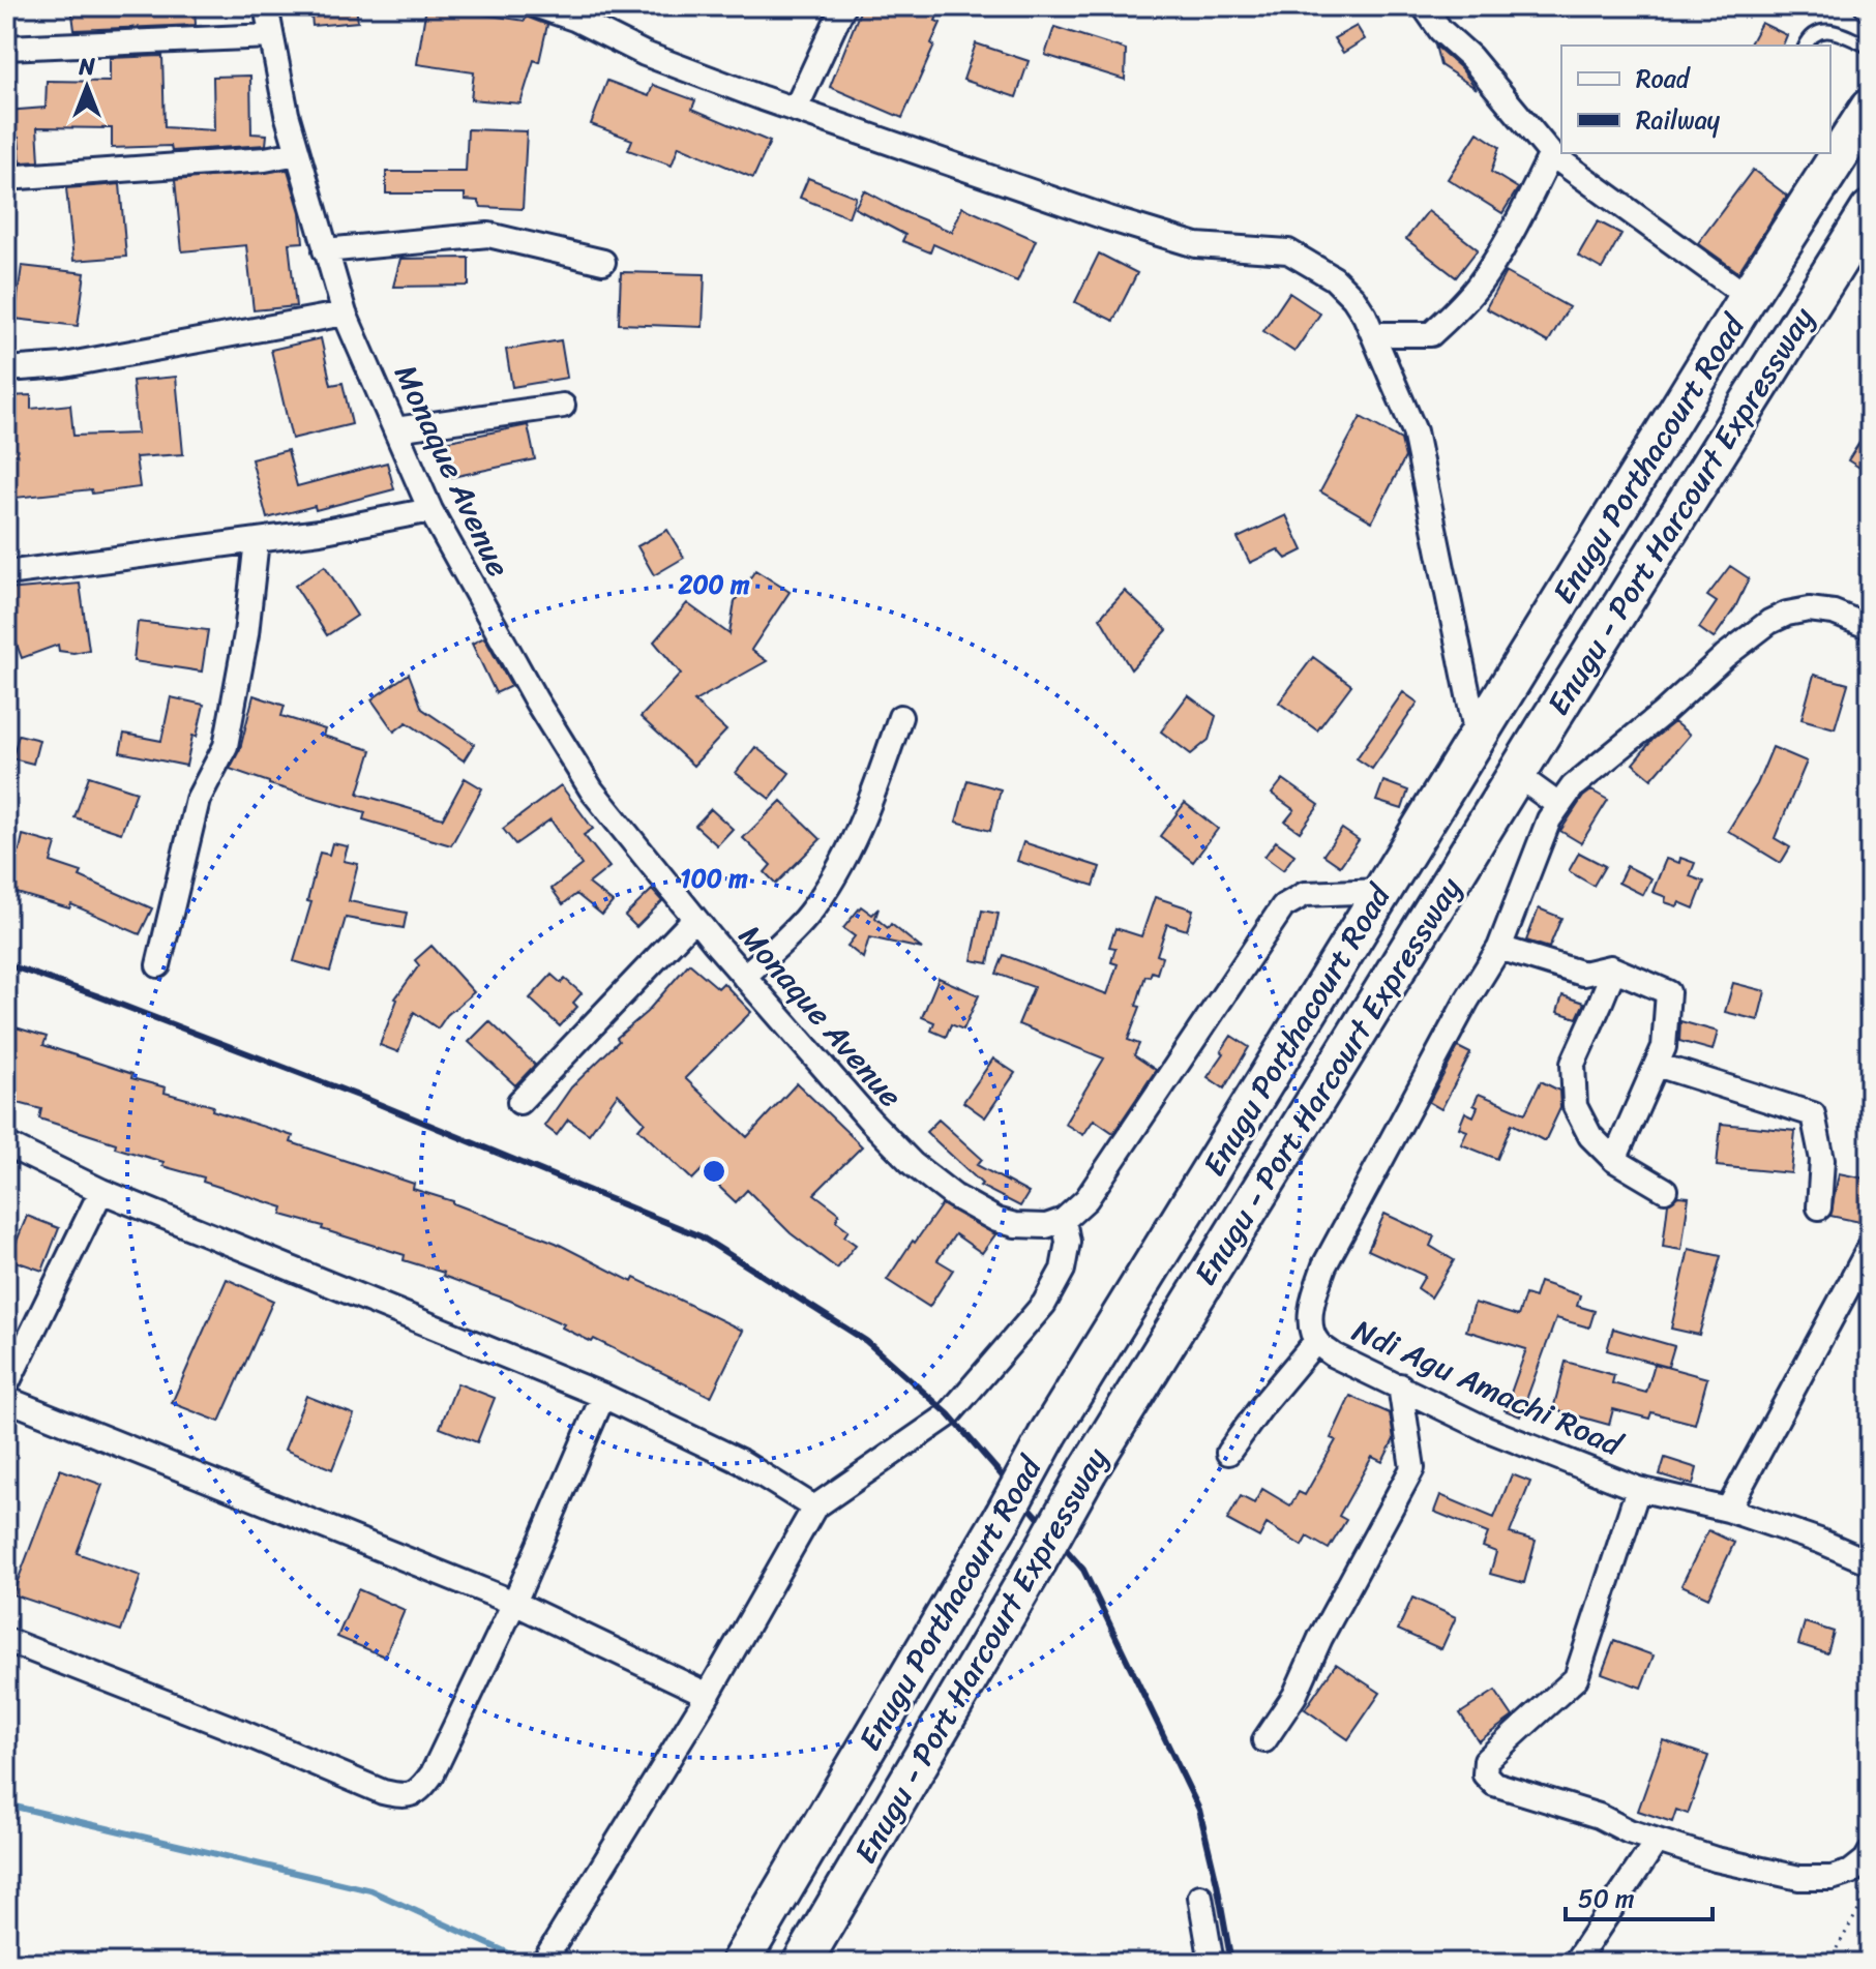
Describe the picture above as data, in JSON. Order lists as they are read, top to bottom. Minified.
{"streets":{"highway":["Enugu Porthacourt Road","Enugu - Port Harcourt Expressway"],"street":["Monaque Avenue","Ndi Agu Amachi Road"]},"legend":["Road","Railway"],"scale_bar":"50 m","north":"top","rings":["200 m","100 m"]}
